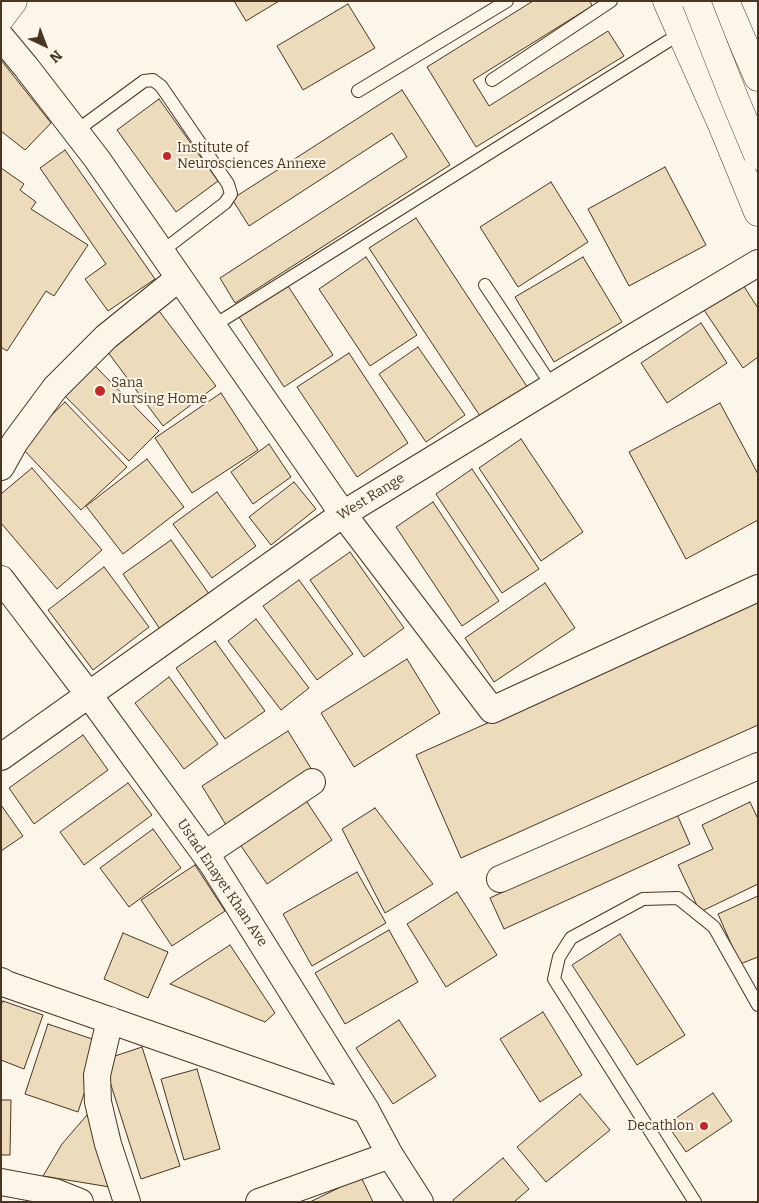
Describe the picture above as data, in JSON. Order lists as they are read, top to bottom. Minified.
{"streets":{"street":["West Range","Ustad Enayet Khan Ave"]},"crossings":[["West Range","Ustad Enayet Khan Ave"]],"places":["Institute of Neurosciences Annexe","Sana Nursing Home","Decathlon"],"north":"bottom right"}
